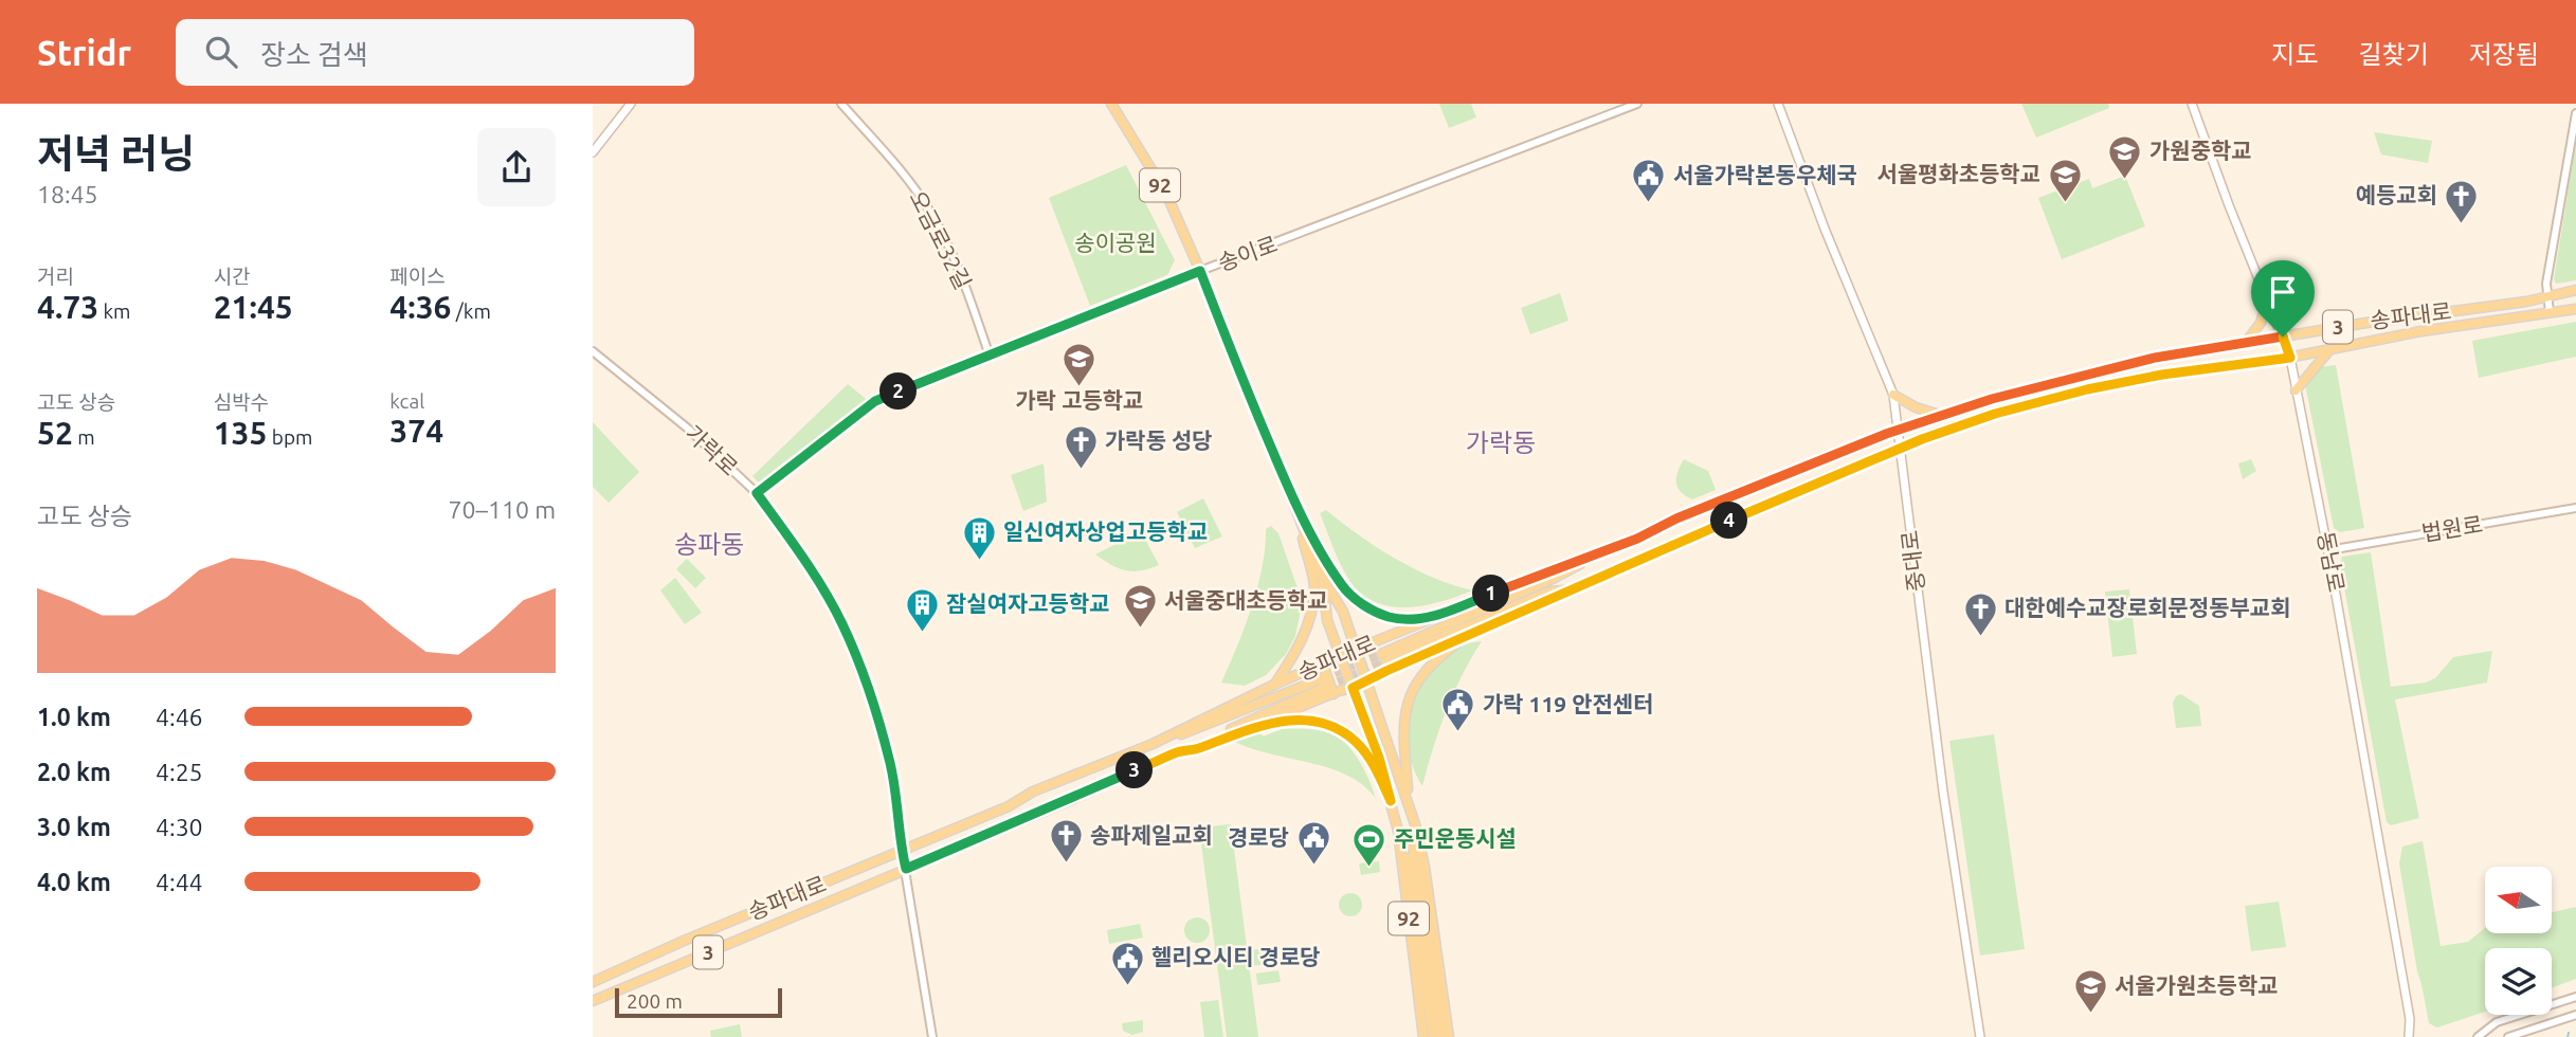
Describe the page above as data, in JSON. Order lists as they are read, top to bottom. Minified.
{"streets":{"main road":["92","송파대로","3","중대로","동남로"],"street":["오금로32길","송이로","가락로","법원로"]},"crossings":[["92","송이로"],["92","송파대로"],["오금로32길","송이로"],["송이로","가락로"],["송파대로","3"],["송파대로","가락로"],["송파대로","중대로"],["송파대로","동남로"],["법원로","동남로"]],"districts":["가락동","송파동"],"parks":["송이공원"],"places":{"school or university":["가원중학교","서울평화초등학교","가락 고등학교","서울중대초등학교","서울가원초등학교"],"public building":["서울가락본동우체국","가락 119 안전센터","경로당","헬리오시티 경로당"],"church":["예등교회","가락동 성당","대한예수교장로회문정동부교회","송파제일교회"],"building":["일신여자상업고등학교","잠실여자고등학교"],"sports":["주민운동시설"]},"scale_bar":"200 m","north":"left","page":{"header":"Stridr","search":"장소 검색","nav":["지도","길찾기","저장됨"],"heading":["저녁 러닝","18:45"],"stats":[["거리","4.73 km"],["시간","21:45"],["페이스","4:36 /km"],["고도 상승","52 m"],["심박수","135 bpm"],["kcal","374"]],"pins":["2","4","1","3"],"chart":["고도 상승","70–110 m"],"list":[{"name":"1.0 km","note":"4:46"},{"name":"2.0 km","note":"4:25"},{"name":"3.0 km","note":"4:30"},{"name":"4.0 km","note":"4:44"}],"scale":"200 m"}}
